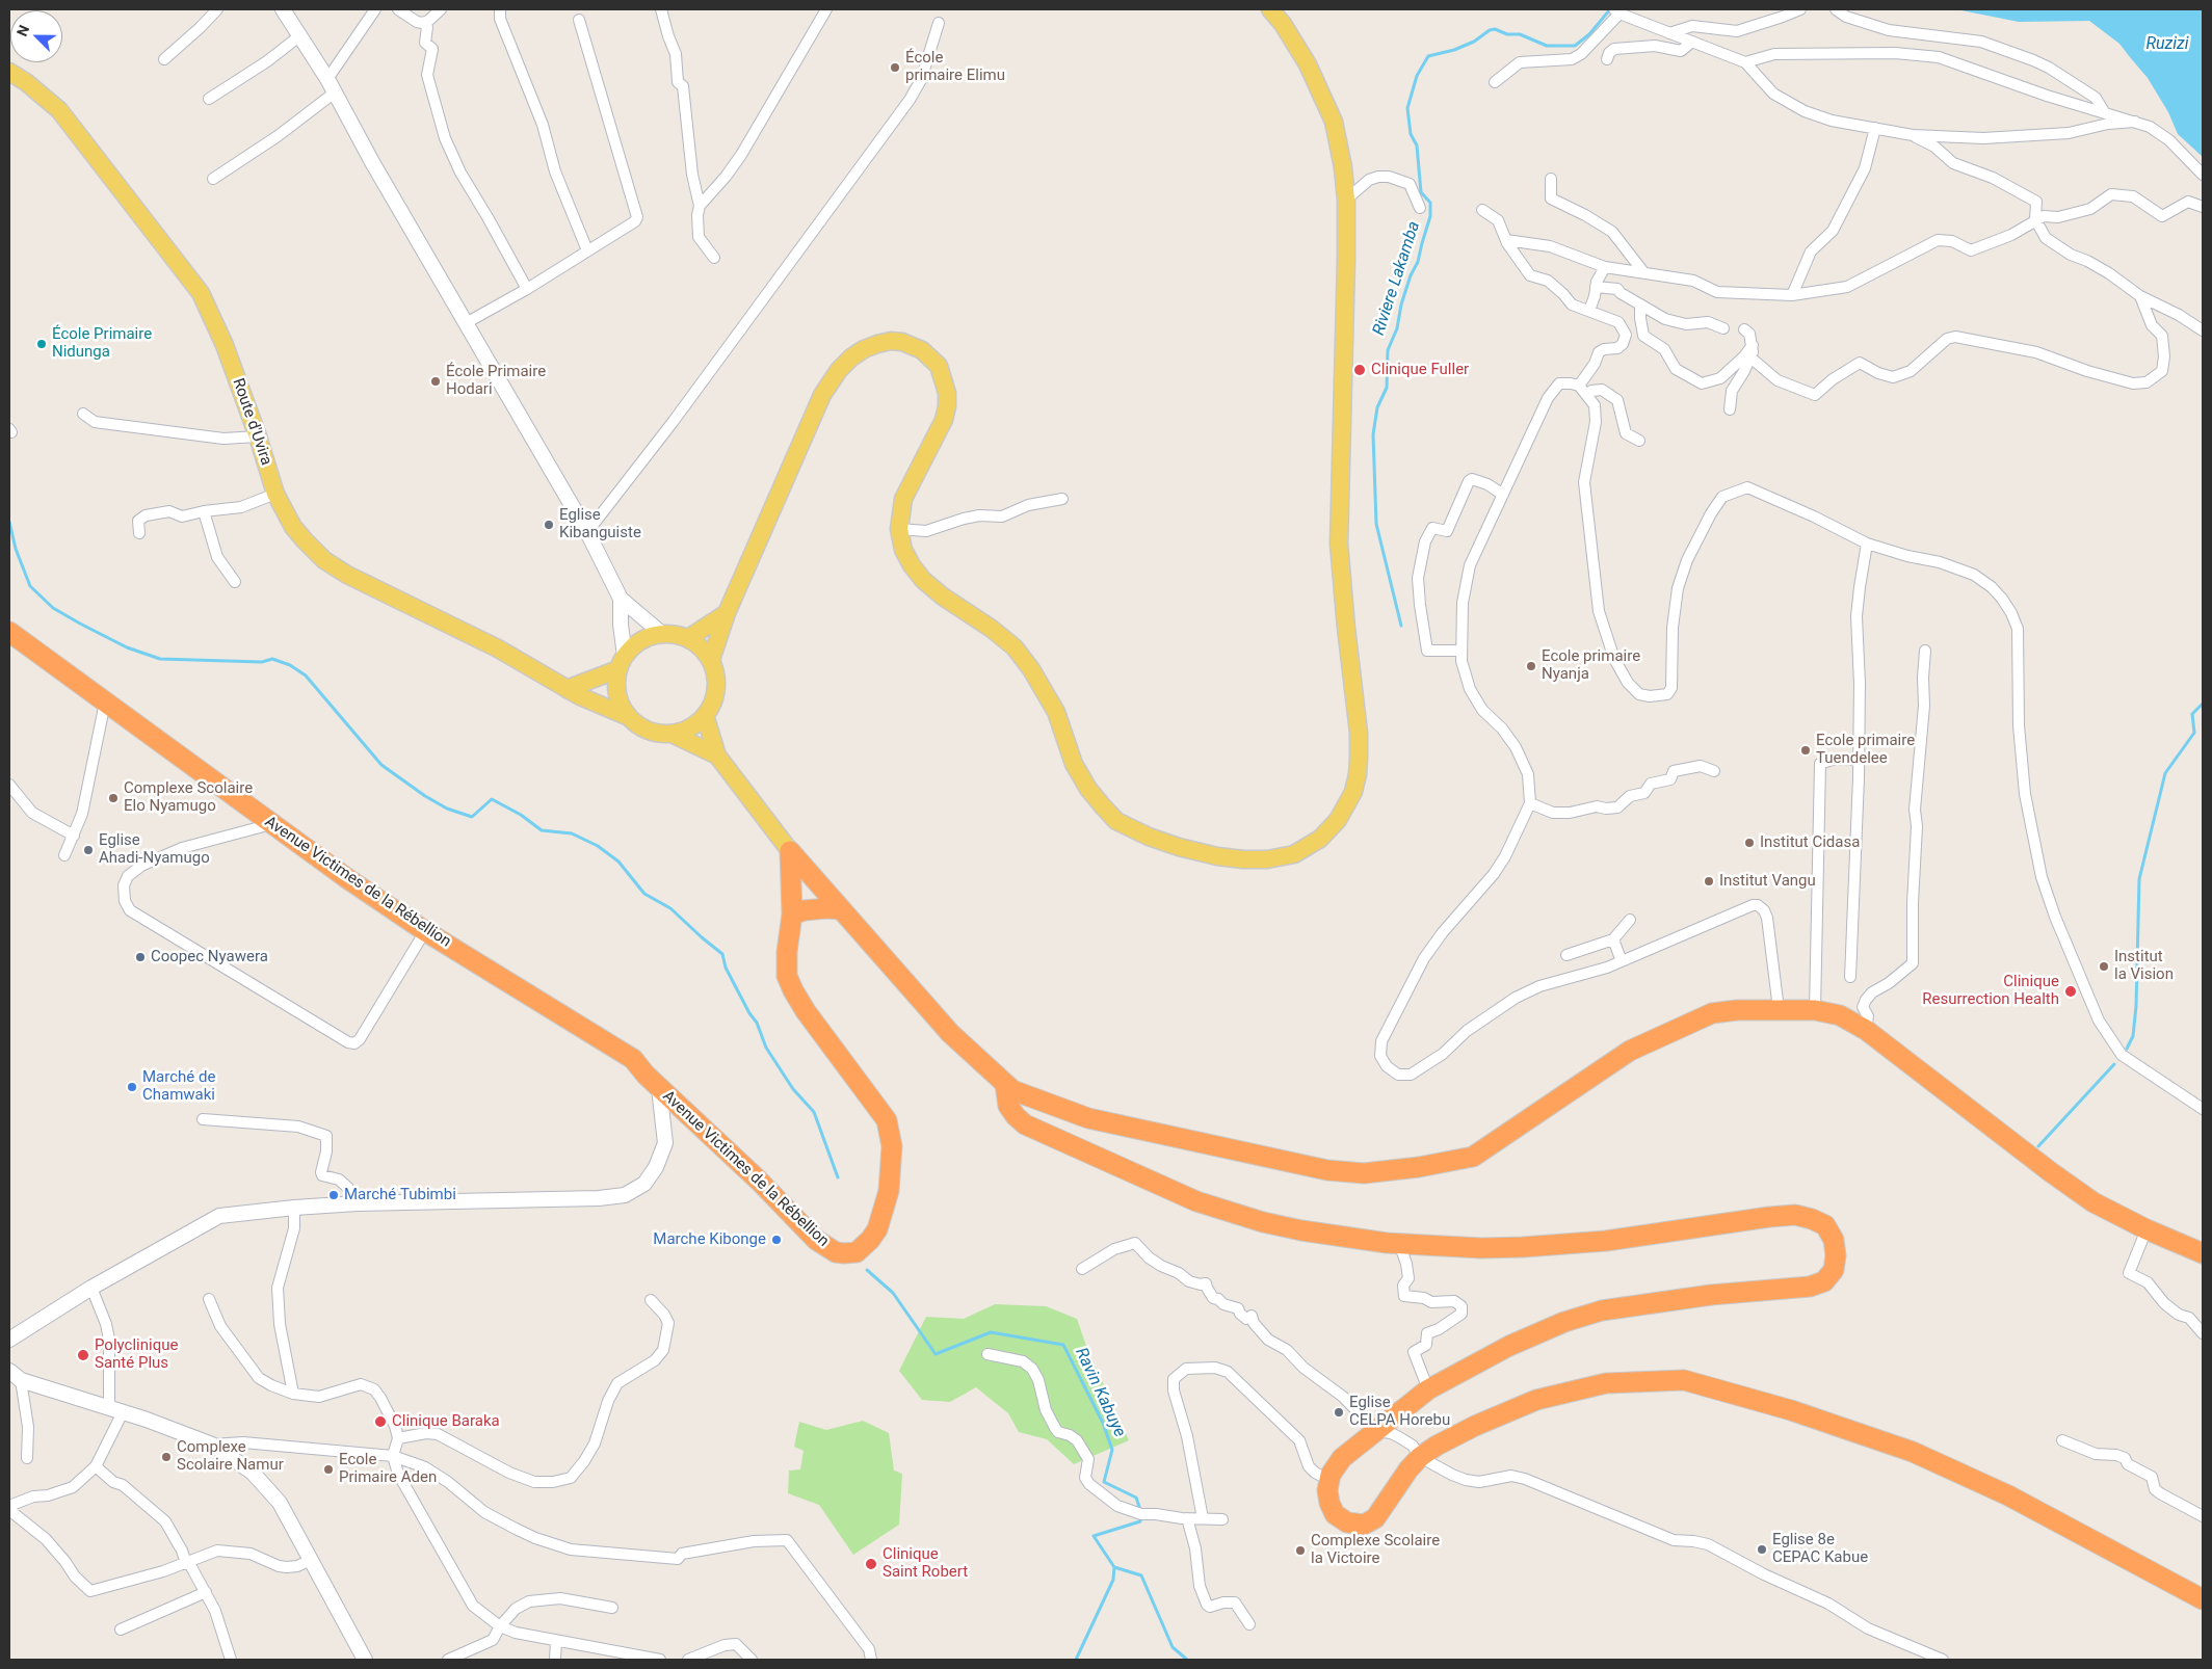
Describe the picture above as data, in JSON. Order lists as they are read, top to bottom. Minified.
{"streets":{"highway":["Avenue Victimes de la Rébellion"],"main road":["Route d'Uvira"]},"water":["Ruzizi","Riviere Lakamba","Ravin Kabuye"],"places":["École primaire Elimu","École Primaire Nidunga","Clinique Fuller","École Primaire Hodari","Eglise Kibanguiste","Ecole primaire Nyanja","Ecole primaire Tuendelee","Complexe Scolaire Elo Nyamugo","Institut Cidasa","Eglise Ahadi-Nyamugo","Institut Vangu","Coopec Nyawera","Institut la Vision","Clinique Resurrection Health","Marché de Chamwaki","Marché Tubimbi","Marche Kibonge","Polyclinique Santé Plus","Eglise CELPA Horebu","Clinique Baraka","Complexe Scolaire Namur","Ecole Primaire Aden","Eglise 8e CEPAC Kabue","Complexe Scolaire la Victoire","Clinique Saint Robert"],"north":"top left"}
